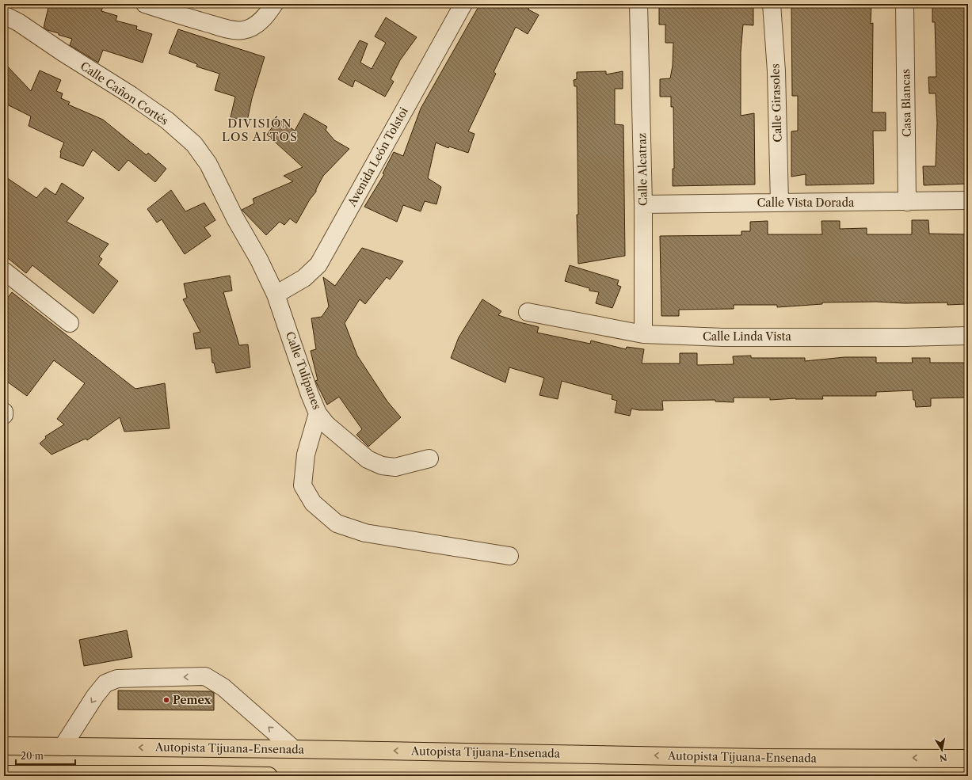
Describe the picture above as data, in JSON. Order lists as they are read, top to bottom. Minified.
{"streets":{"main road":["Autopista Tijuana-Ensenada"],"street":["Calle Cañon Cortés","Calle Girasoles","Casa Blancas","Avenida León Tolstoi","Calle Alcatraz","Calle Vista Dorada","Calle Linda Vista","Calle Tulipanes"]},"crossings":[["Calle Cañon Cortés","Avenida León Tolstoi"],["Calle Cañon Cortés","Calle Tulipanes"],["Calle Girasoles","Calle Vista Dorada"],["Casa Blancas","Calle Vista Dorada"],["Avenida León Tolstoi","Calle Tulipanes"],["Calle Alcatraz","Calle Vista Dorada"],["Calle Alcatraz","Calle Linda Vista"]],"one_way":["Autopista Tijuana-Ensenada"],"districts":["DIVISIÓN LOS ALTOS"],"places":["Pemex"],"scale_bar":"20 m","north":"bottom"}
